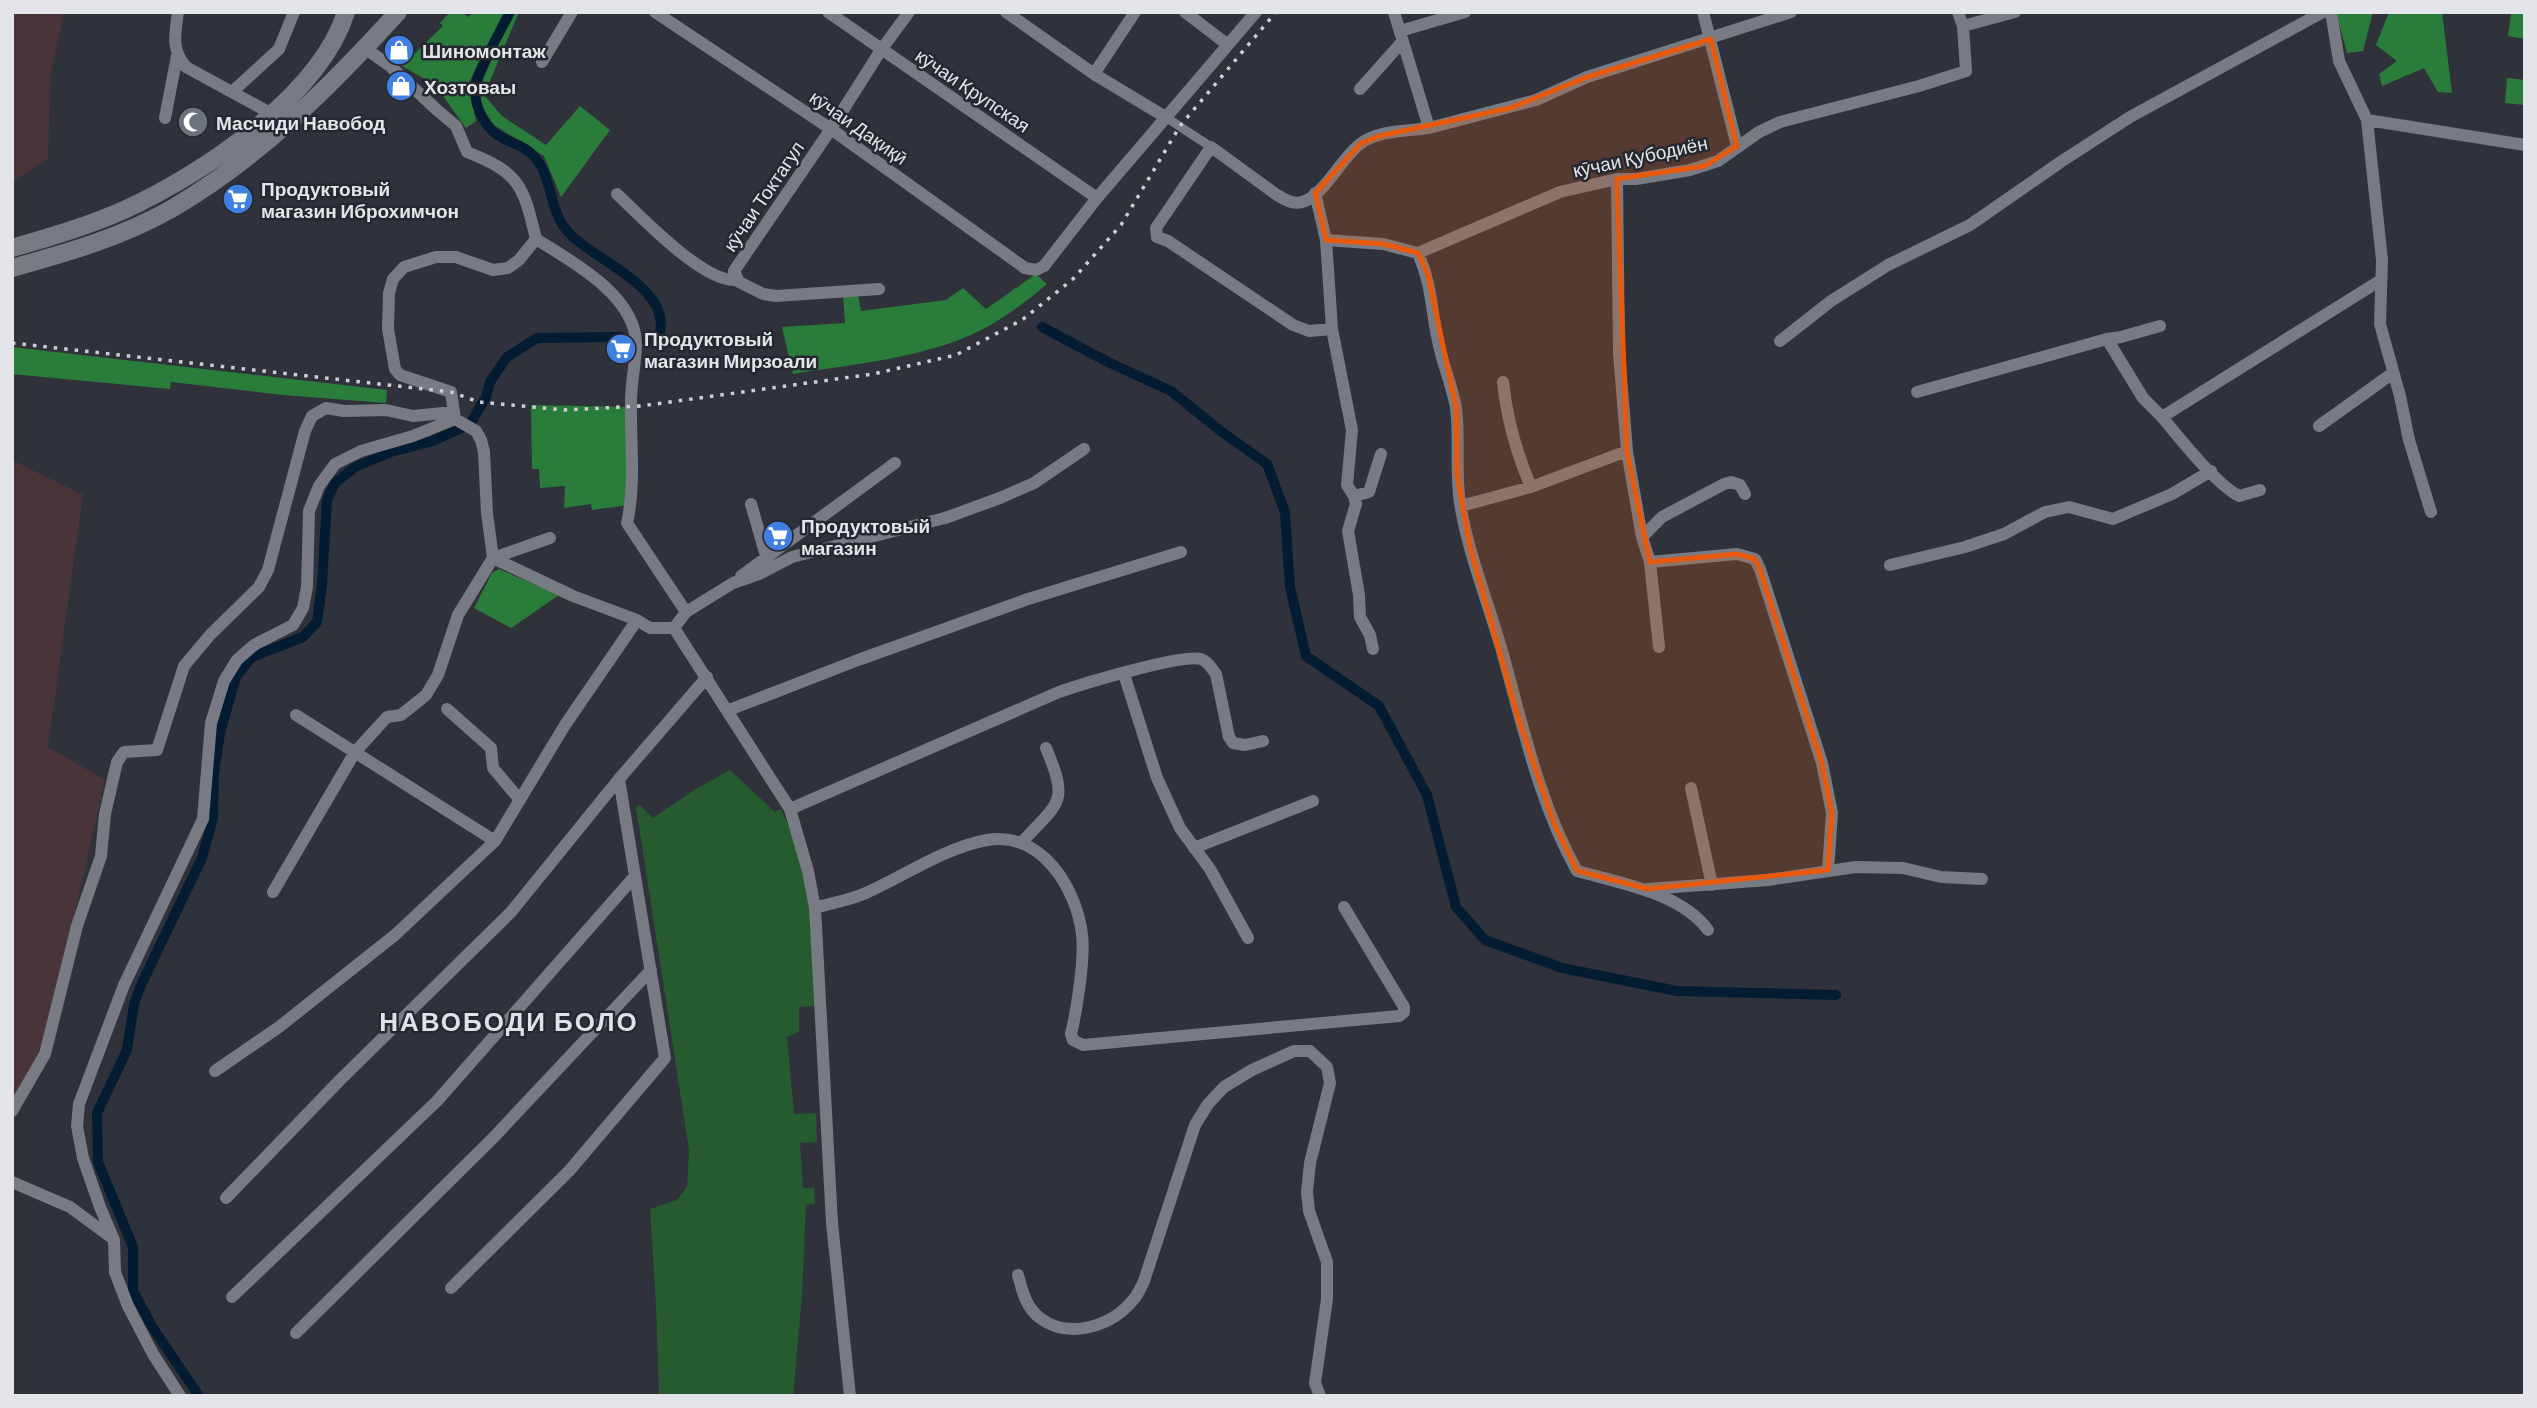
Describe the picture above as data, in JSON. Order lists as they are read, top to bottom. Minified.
{"streets":{"street":["кӯчаи Крупская","кӯчаи Дақиқӣ","кӯчаи Қубодиён","кӯчаи Токтагул"]},"crossings":[["кӯчаи Крупская","кӯчаи Дақиқӣ"],["кӯчаи Крупская","кӯчаи Токтагул"],["кӯчаи Дақиқӣ","кӯчаи Токтагул"]],"districts":["НАВОБОДИ БОЛО"],"places":{"shop":["Шиномонтаж","Хозтоваы"],"mosque":["Масчиди Навобод"],"supermarket":["Продуктовый магазин Иброхимчон","Продуктовый магазин Мирзоали","Продуктовый магазин"]}}
